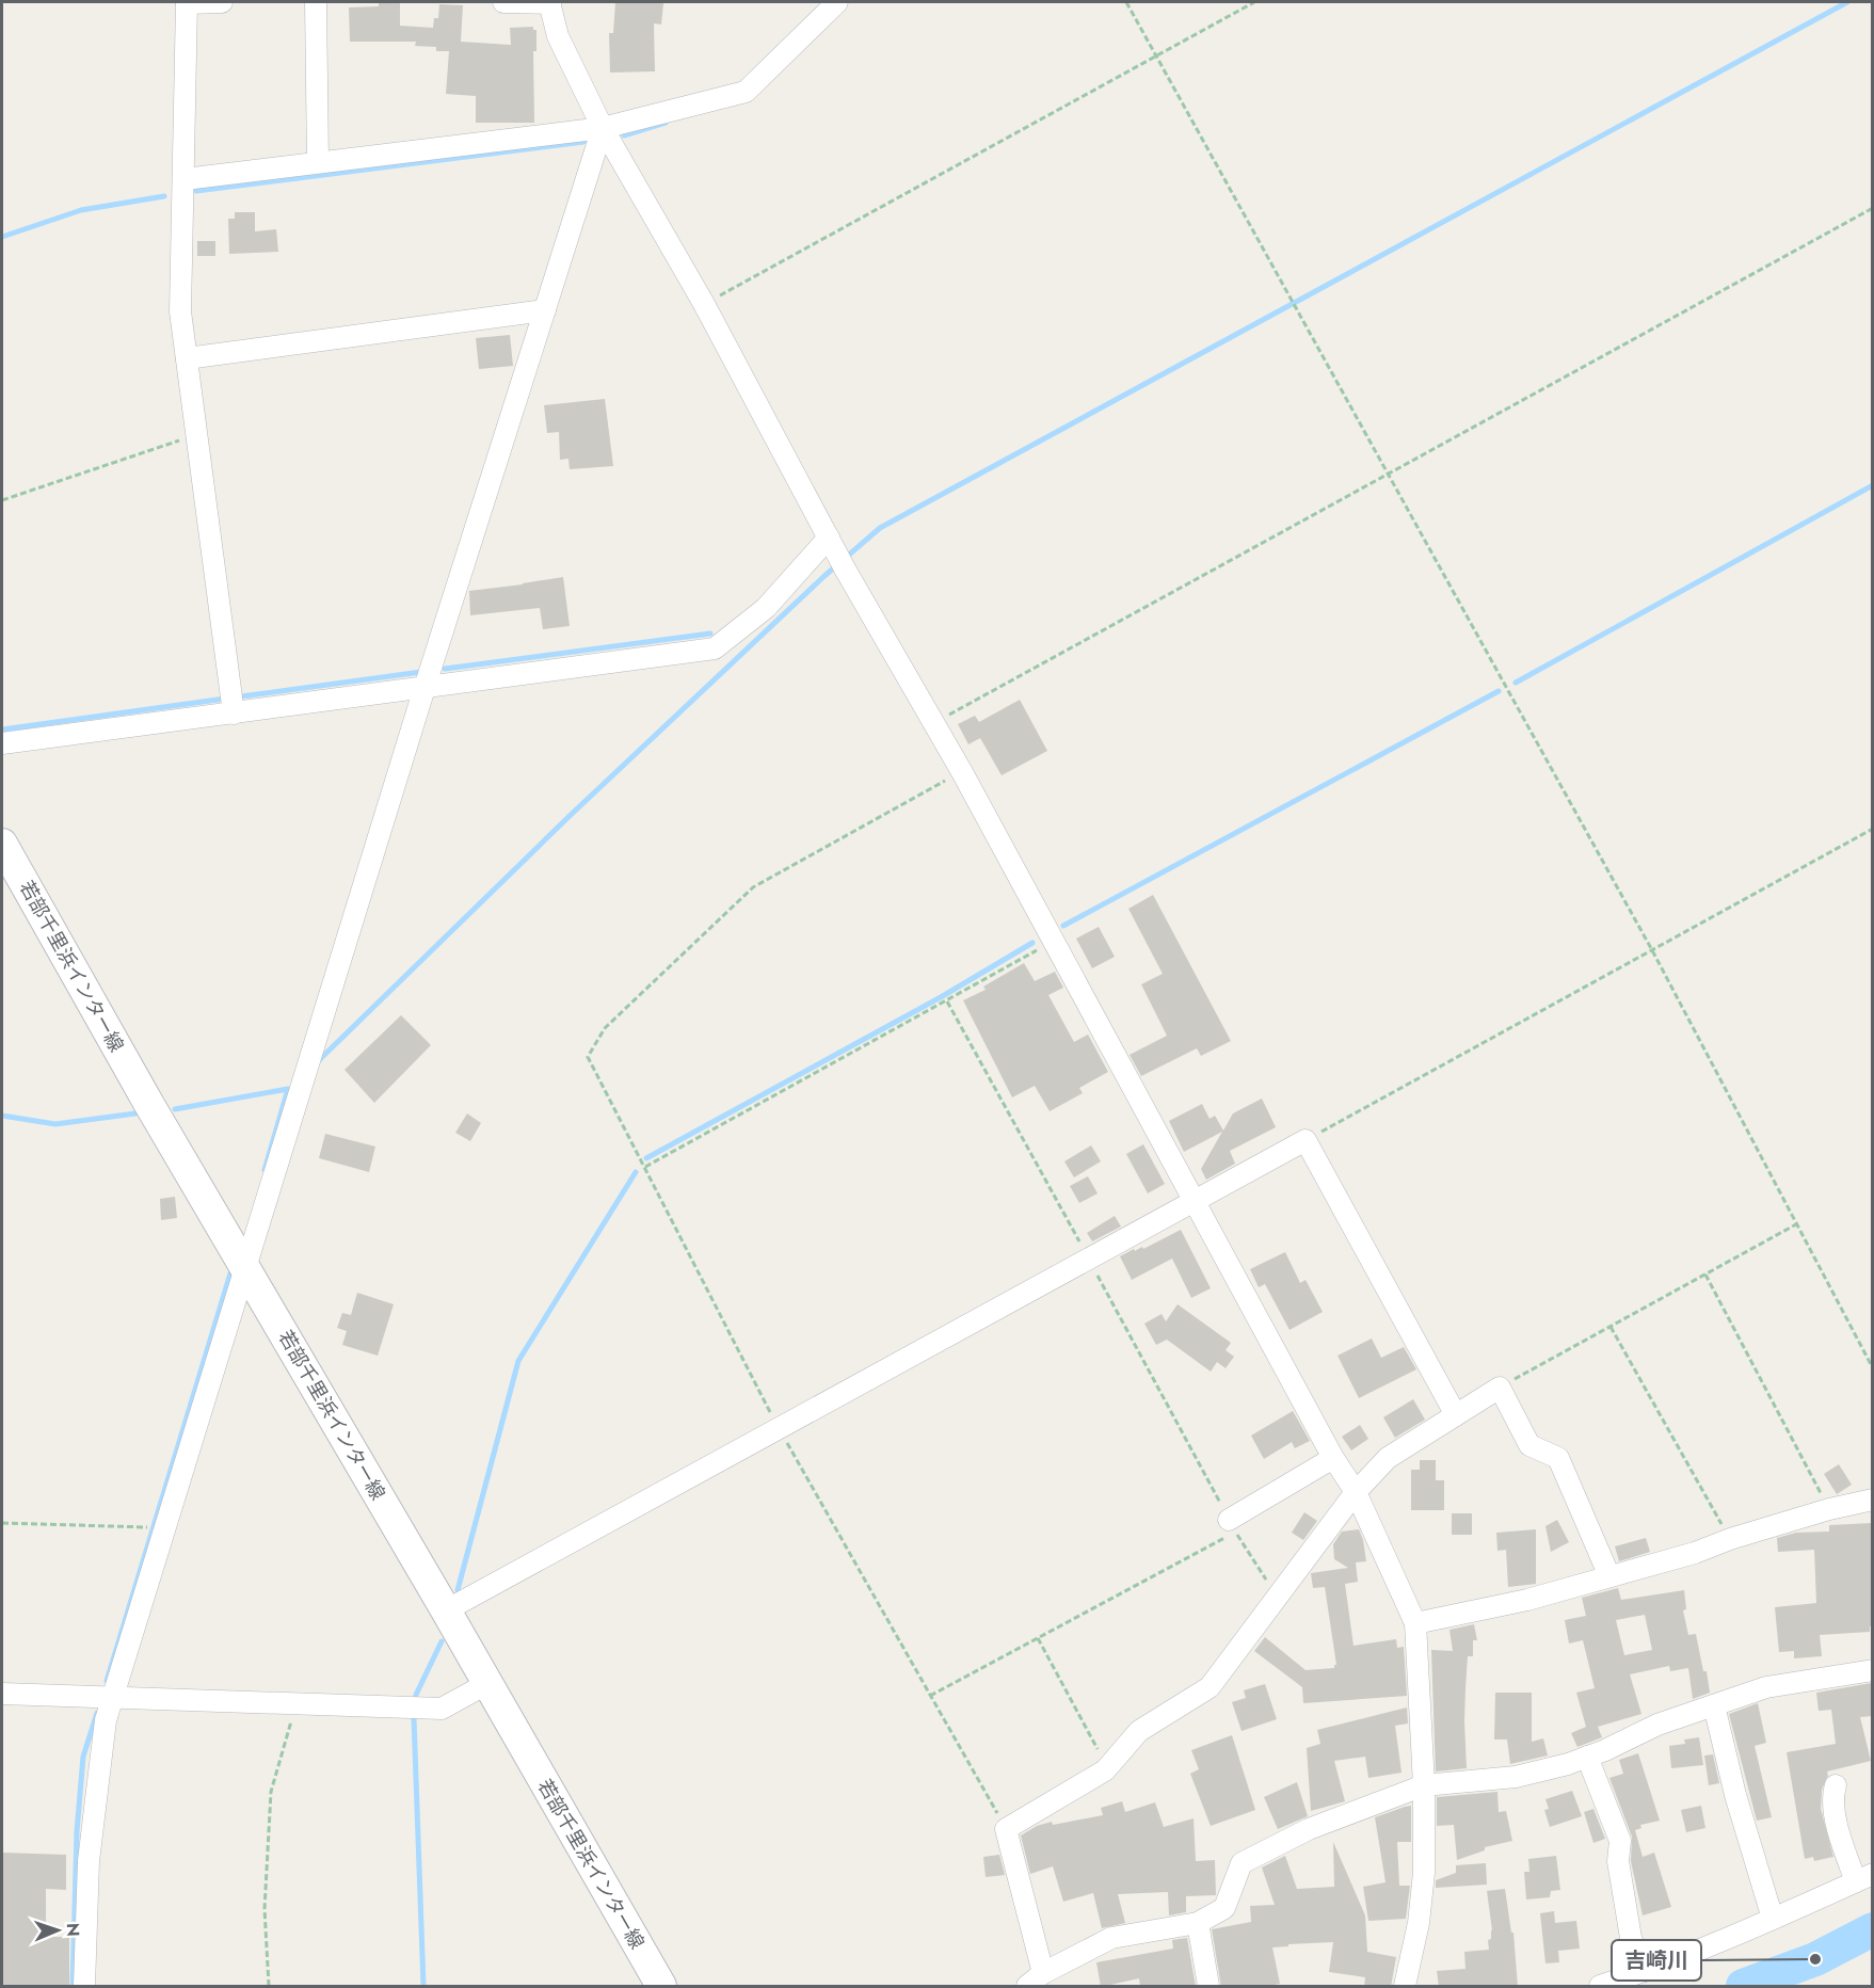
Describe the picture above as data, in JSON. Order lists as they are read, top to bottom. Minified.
{"streets":{"main road":["若部千里浜インター線"]},"places":["吉崎川"],"north":"right"}
